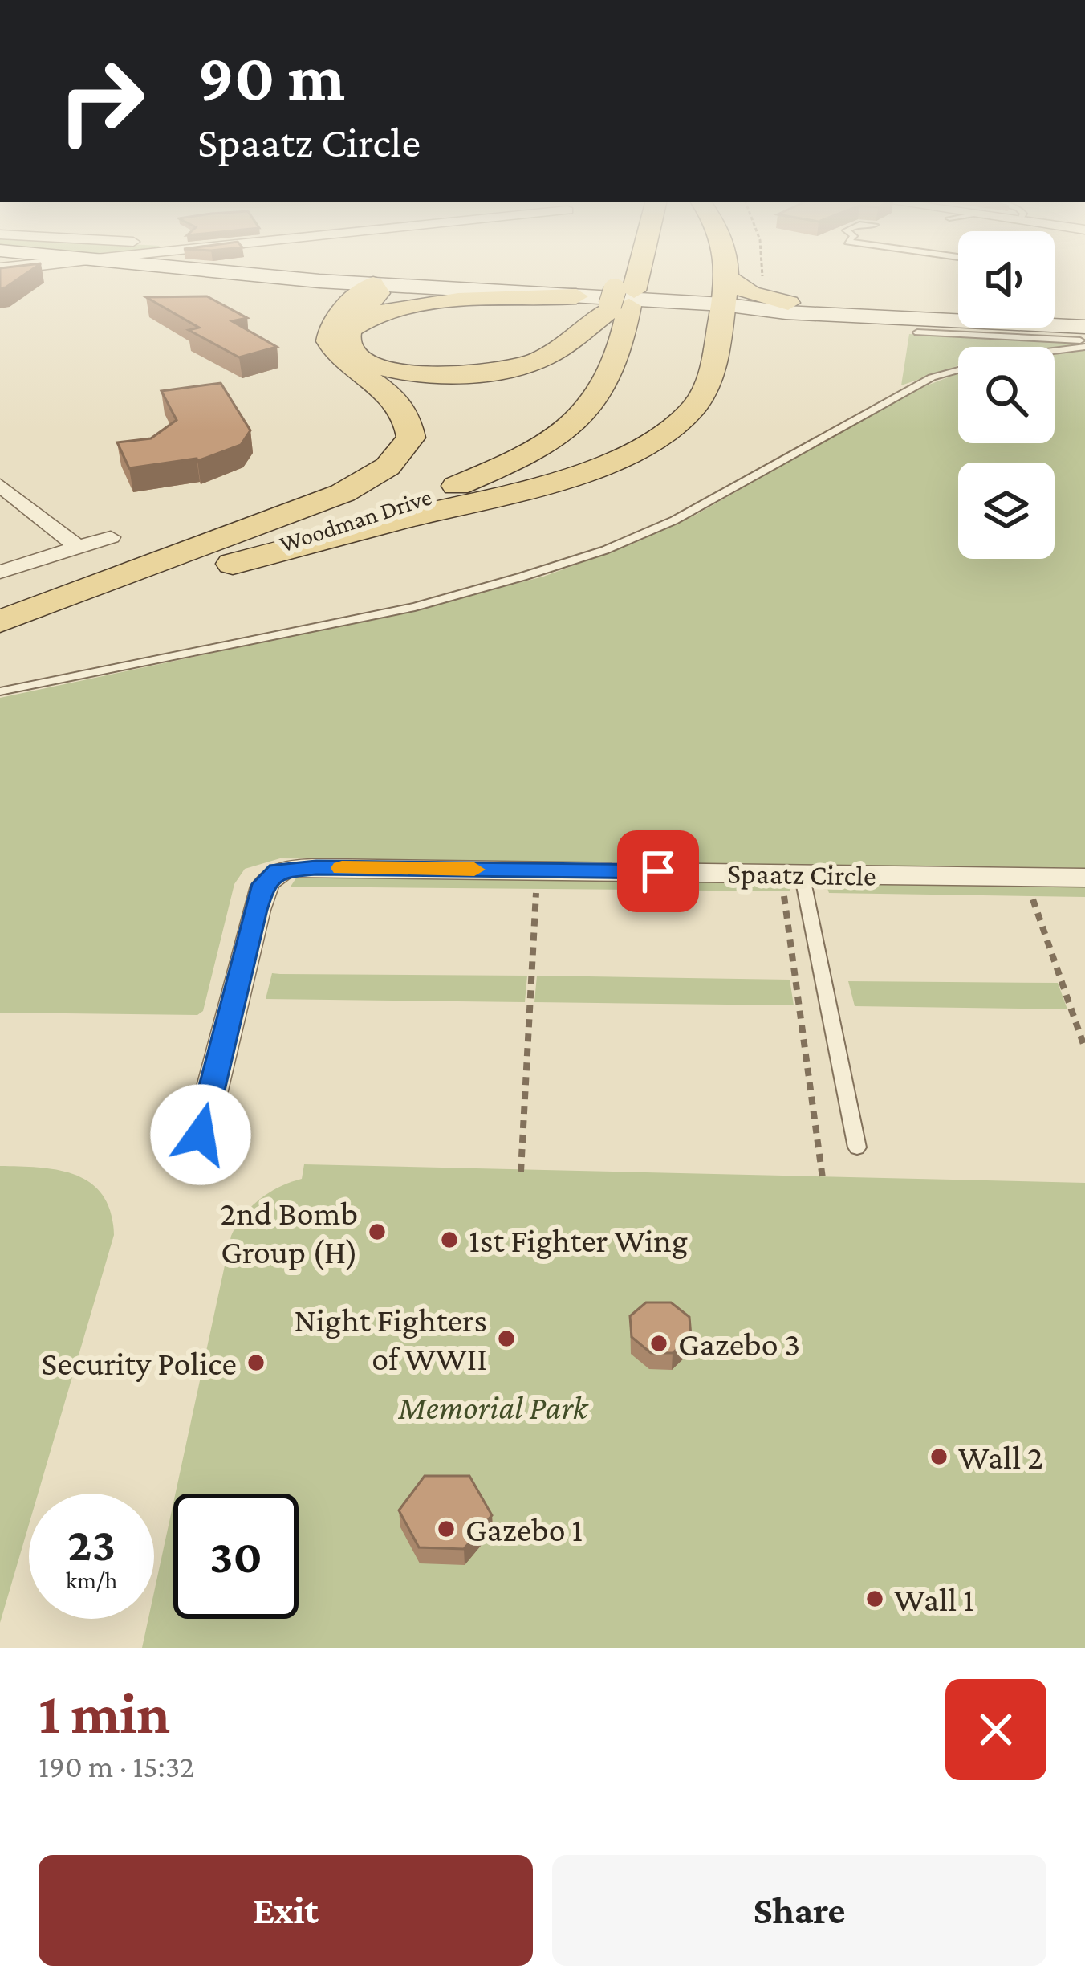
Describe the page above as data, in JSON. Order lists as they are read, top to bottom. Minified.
{"streets":{"main road":["Woodman Drive"],"street":["Spaatz Circle"]},"parks":["Memorial Park"],"places":["2nd Bomb Group (H)","1st Fighter Wing","Night Fighters of WWII","Gazebo 3","Security Police","Wall 2","Gazebo 1","Wall 1"],"page":{"turn":["90 m","Spaatz Circle"],"speed":"23 km/h","limit":"30","heading":["1 min","190 m · 15:32"],"buttons":["Exit","Share"]}}
